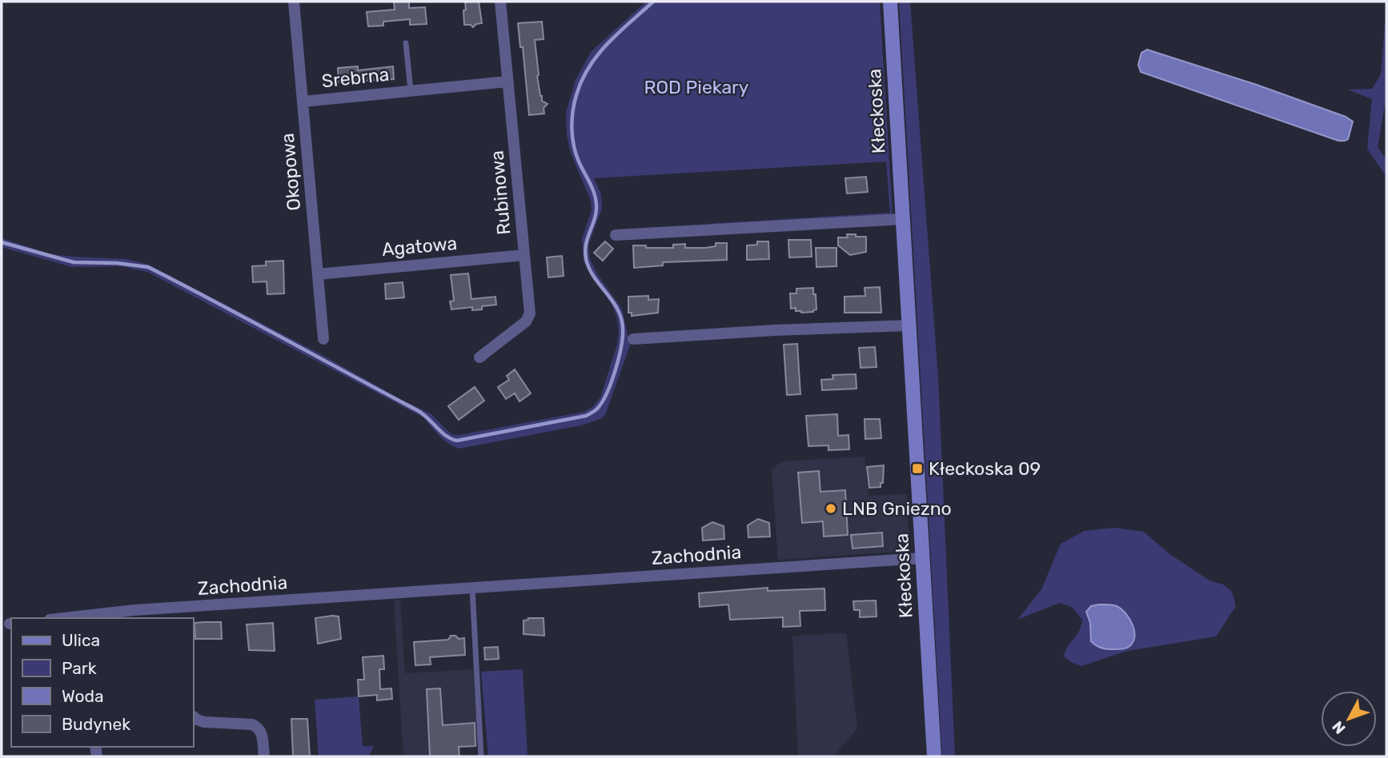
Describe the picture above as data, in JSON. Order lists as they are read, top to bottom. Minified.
{"streets":{"main road":["Kłeckoska"],"street":["Srebrna","Okopowa","Rubinowa","Agatowa","Zachodnia"]},"crossings":[["Srebrna","Okopowa"],["Srebrna","Rubinowa"],["Kłeckoska","Zachodnia"],["Okopowa","Agatowa"],["Rubinowa","Agatowa"]],"parks":["ROD Piekary"],"places":{"transit":["Kłeckoska 09"],"other":["LNB Gniezno"]},"legend":["Ulica","Park","Woda","Budynek"],"north":"bottom left"}
